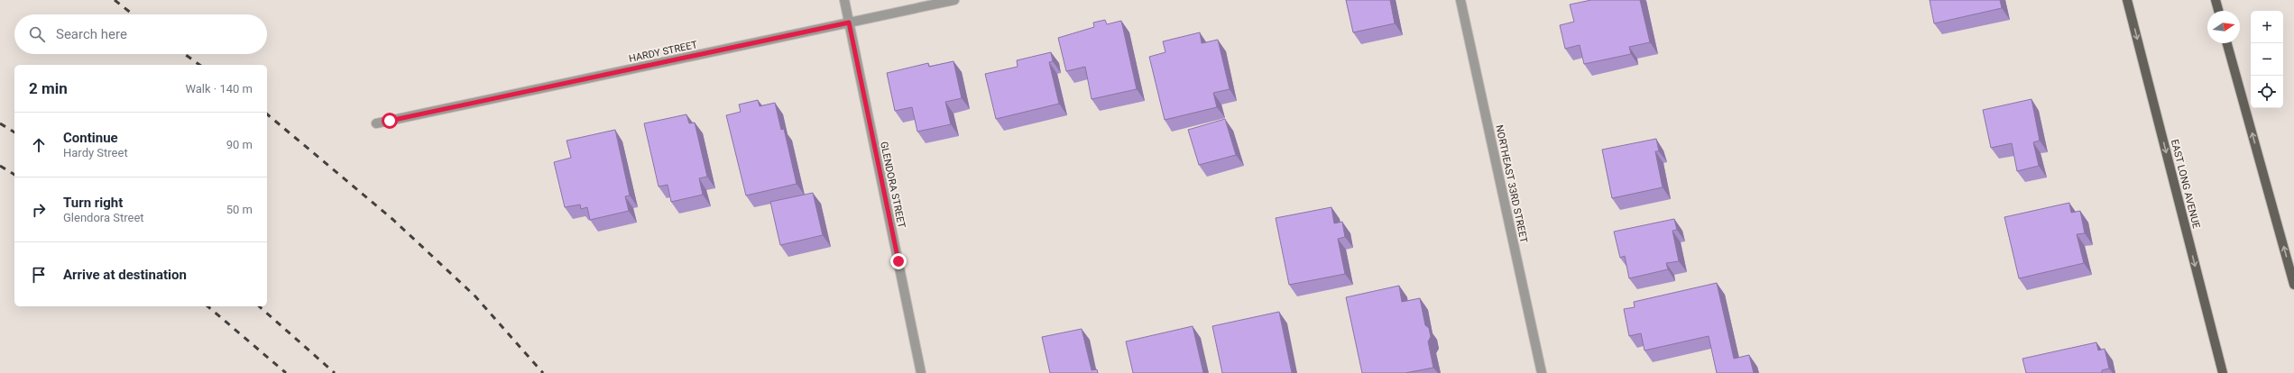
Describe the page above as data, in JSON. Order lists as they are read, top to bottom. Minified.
{"streets":{"main road":["EAST LONG AVENUE"],"street":["HARDY STREET","NORTHEAST 33RD STREET","GLENDORA STREET"]},"crossings":[["HARDY STREET","GLENDORA STREET"]],"one_way":["EAST LONG AVENUE"],"north":"right","page":{"map_buttons":["+","−"],"search":"Search here","heading":["2 min","Walk · 140 m"],"list":[["Continue","Hardy Street","90 m"],["Turn right","Glendora Street","50 m"],"Arrive at destination"]}}
